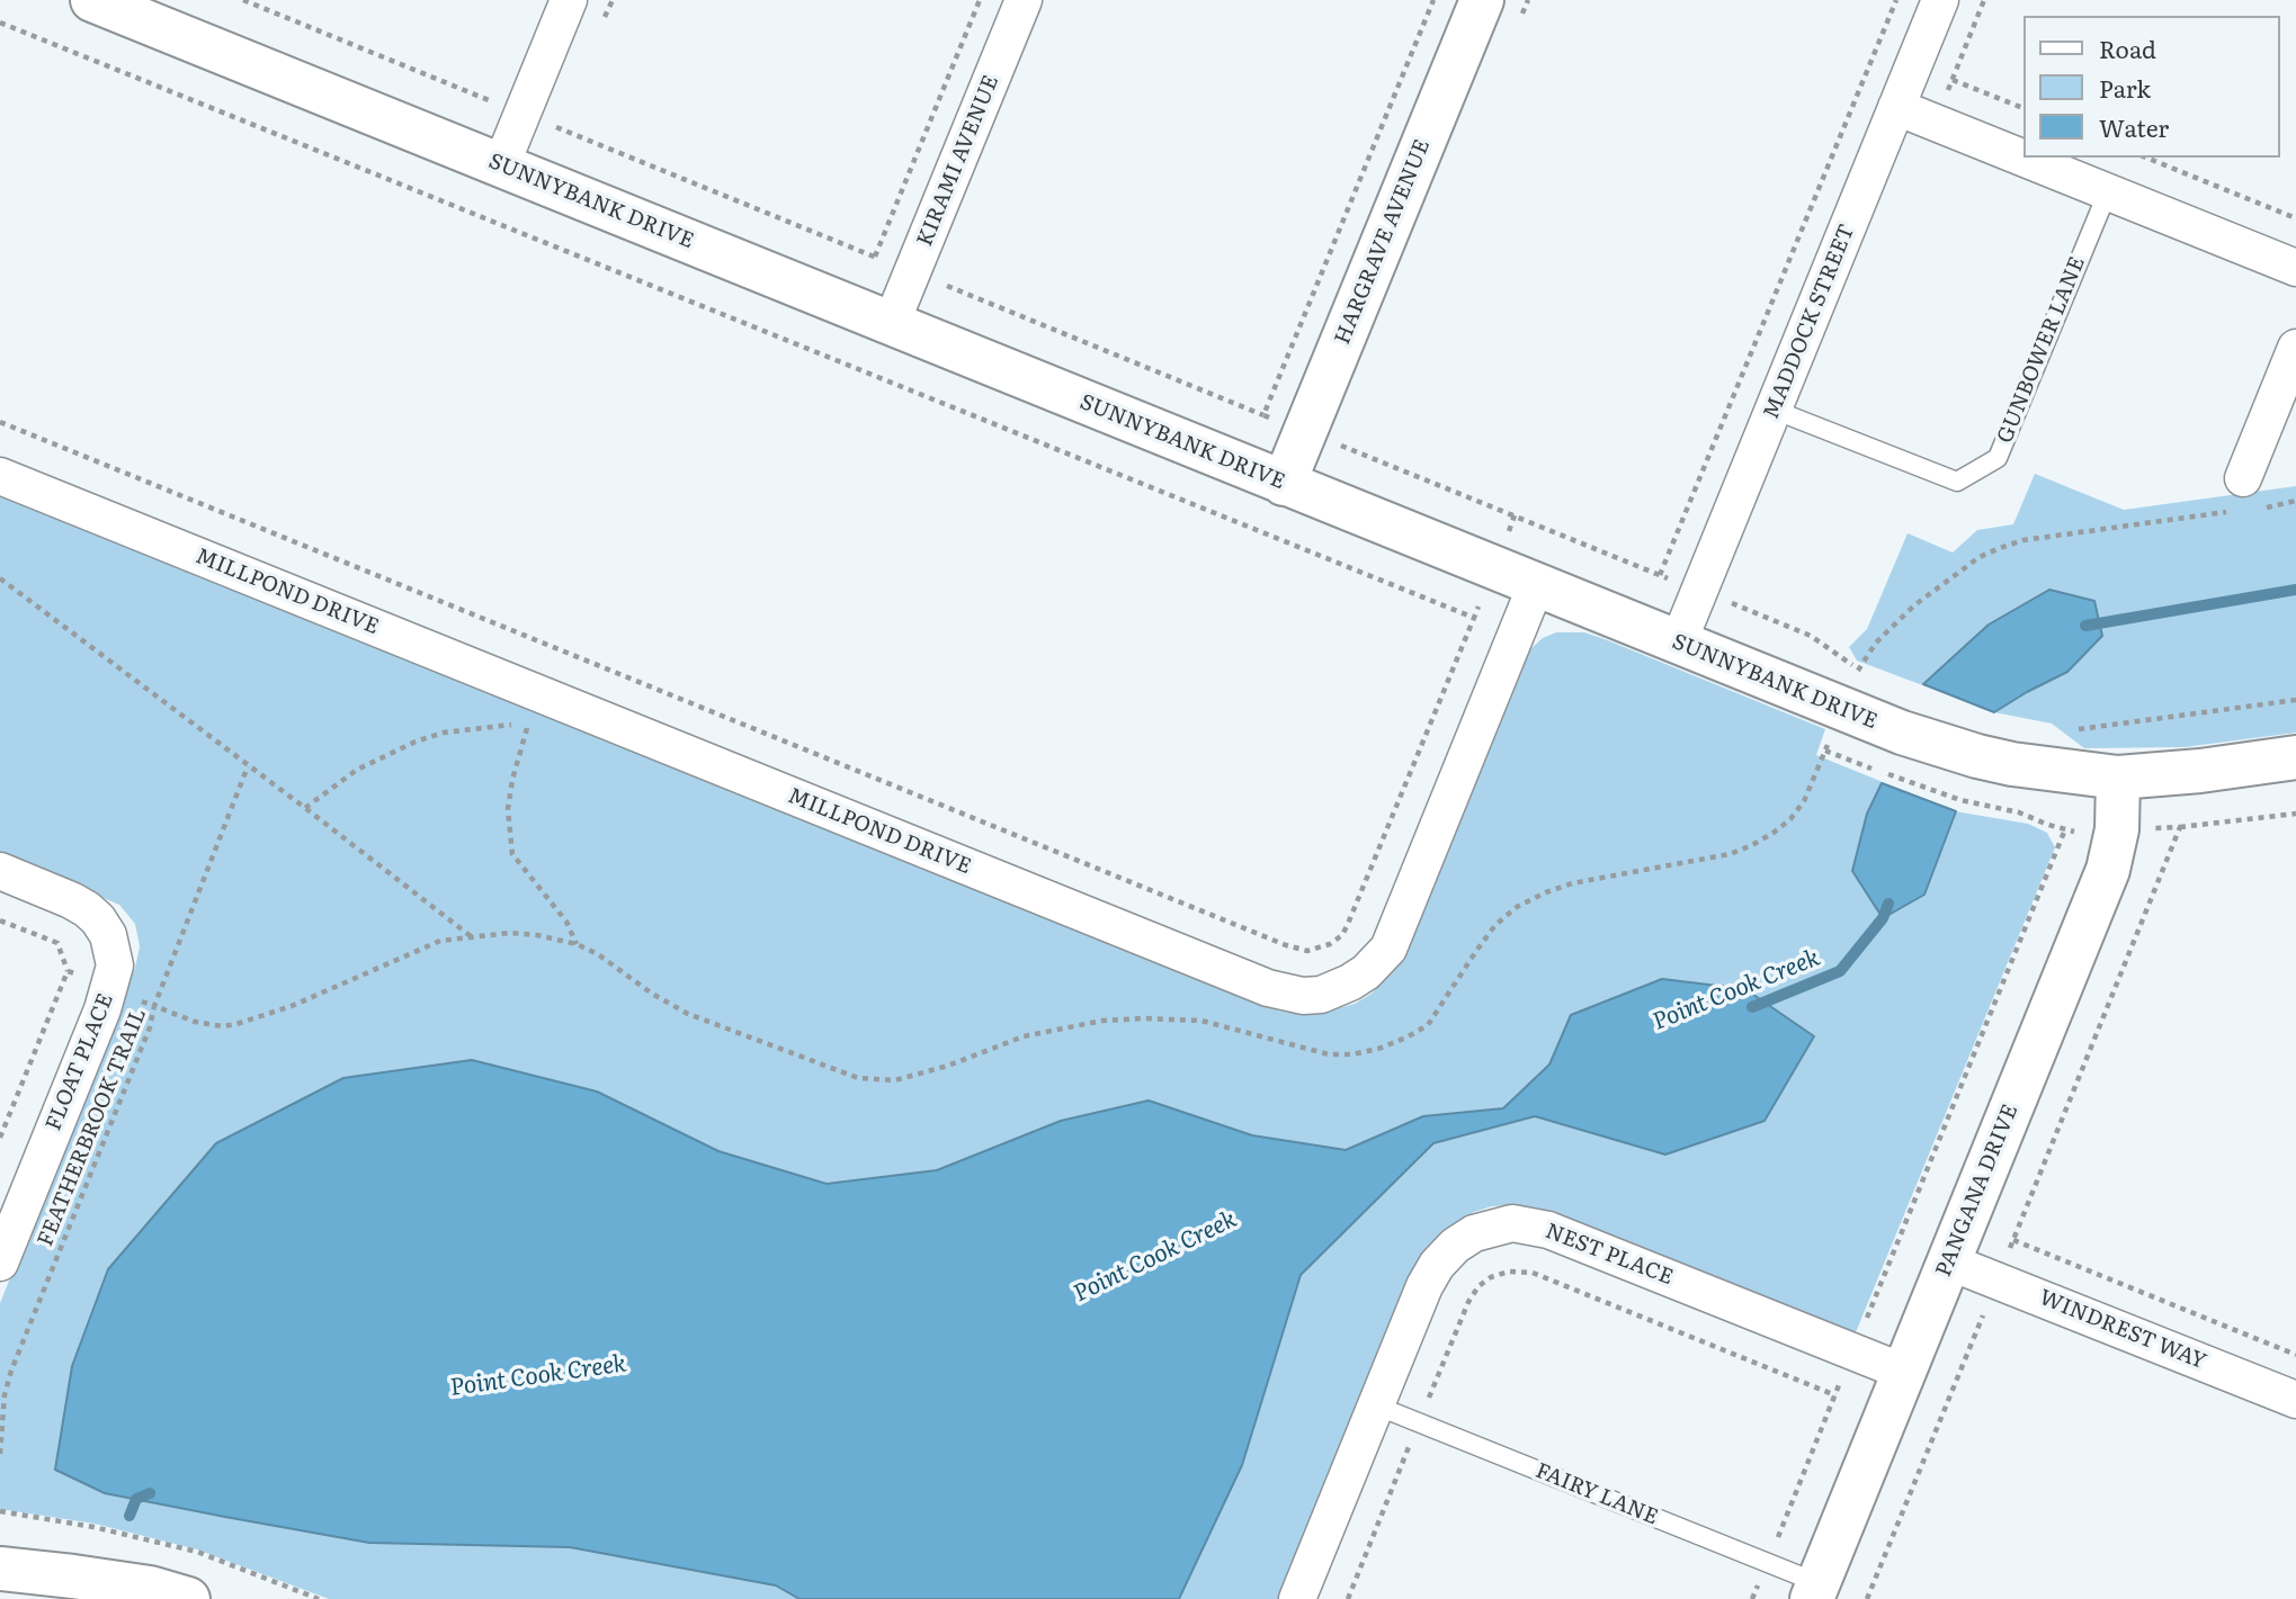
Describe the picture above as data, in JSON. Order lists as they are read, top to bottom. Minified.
{"streets":{"street":["KIRAMI AVENUE","SUNNYBANK DRIVE","HARGRAVE AVENUE","MADDOCK STREET","MILLPOND DRIVE","FLOAT PLACE","PANGANA DRIVE","NEST PLACE","WINDREST WAY"],"lane":["GUNBOWER LANE","FAIRY LANE"],"path":["FEATHERBROOK TRAIL"]},"crossings":[["KIRAMI AVENUE","SUNNYBANK DRIVE"],["SUNNYBANK DRIVE","HARGRAVE AVENUE"],["SUNNYBANK DRIVE","MADDOCK STREET"],["SUNNYBANK DRIVE","MILLPOND DRIVE"],["SUNNYBANK DRIVE","PANGANA DRIVE"],["MADDOCK STREET","GUNBOWER LANE"],["PANGANA DRIVE","NEST PLACE"],["PANGANA DRIVE","WINDREST WAY"],["PANGANA DRIVE","FAIRY LANE"],["NEST PLACE","FAIRY LANE"]],"water":["Point Cook Creek"],"legend":["Road","Park","Water"]}
